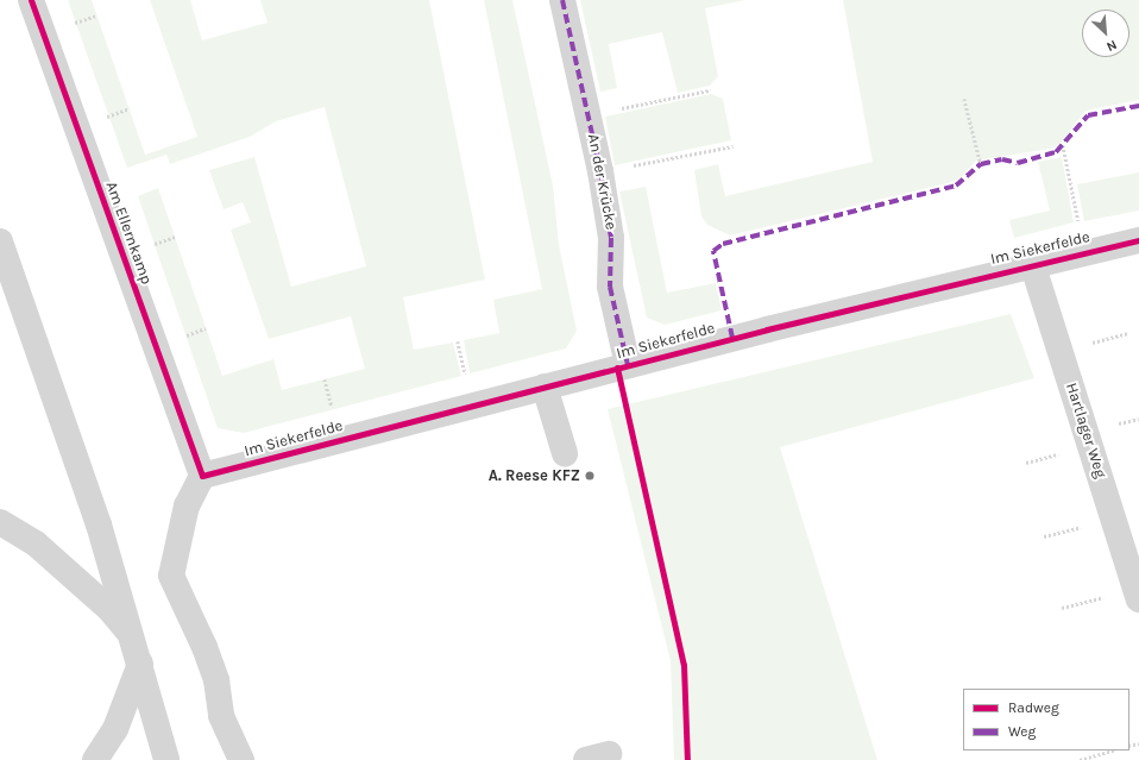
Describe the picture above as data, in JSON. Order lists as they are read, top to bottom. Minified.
{"streets":{"street":["An der Krücke","Am Ellernkamp","Im Siekerfelde","Hartlager Weg"]},"crossings":[["An der Krücke","Im Siekerfelde"],["Am Ellernkamp","Im Siekerfelde"],["Im Siekerfelde","Hartlager Weg"]],"places":["A. Reese KFZ"],"legend":["Radweg","Weg"],"north":"bottom right"}
